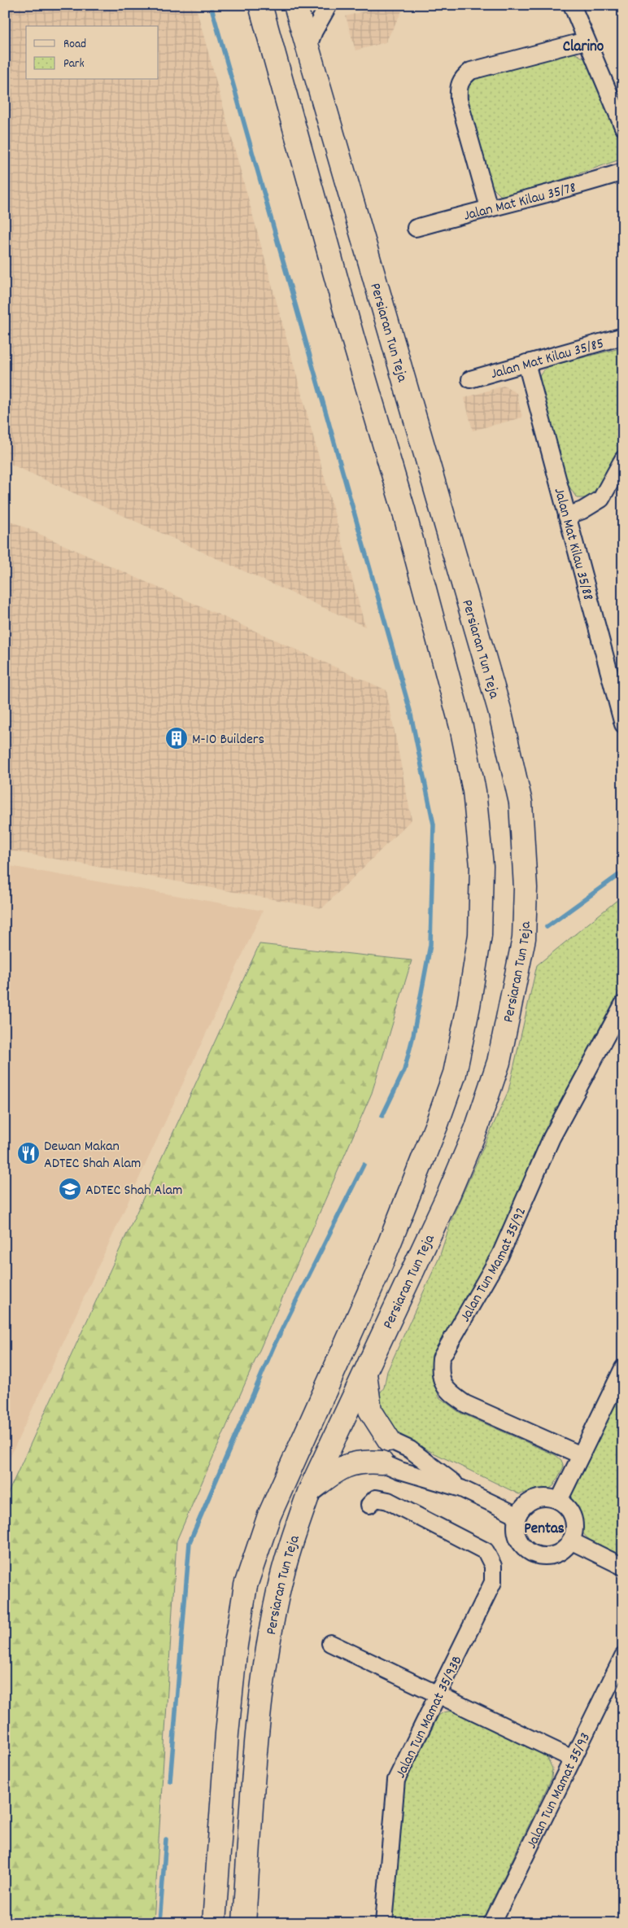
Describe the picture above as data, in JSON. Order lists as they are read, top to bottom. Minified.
{"streets":{"main road":["Persiaran Tun Teja"],"street":["Jalan Mat Kilau 35/78","Jalan Mat Kilau 35/85","Jalan Mat Kilau 35/88","Jalan Tun Mamat 35/92","Jalan Tun Mamat 35/93B","Jalan Tun Mamat 35/93"]},"crossings":[["Jalan Mat Kilau 35/85","Jalan Mat Kilau 35/88"]],"districts":["Clarino","Pentas"],"places":{"building":["M-10 Builders"],"restaurant":["Dewan Makan ADTEC Shah Alam"],"school or university":["ADTEC Shah Alam"]},"legend":["Road","Park"]}
